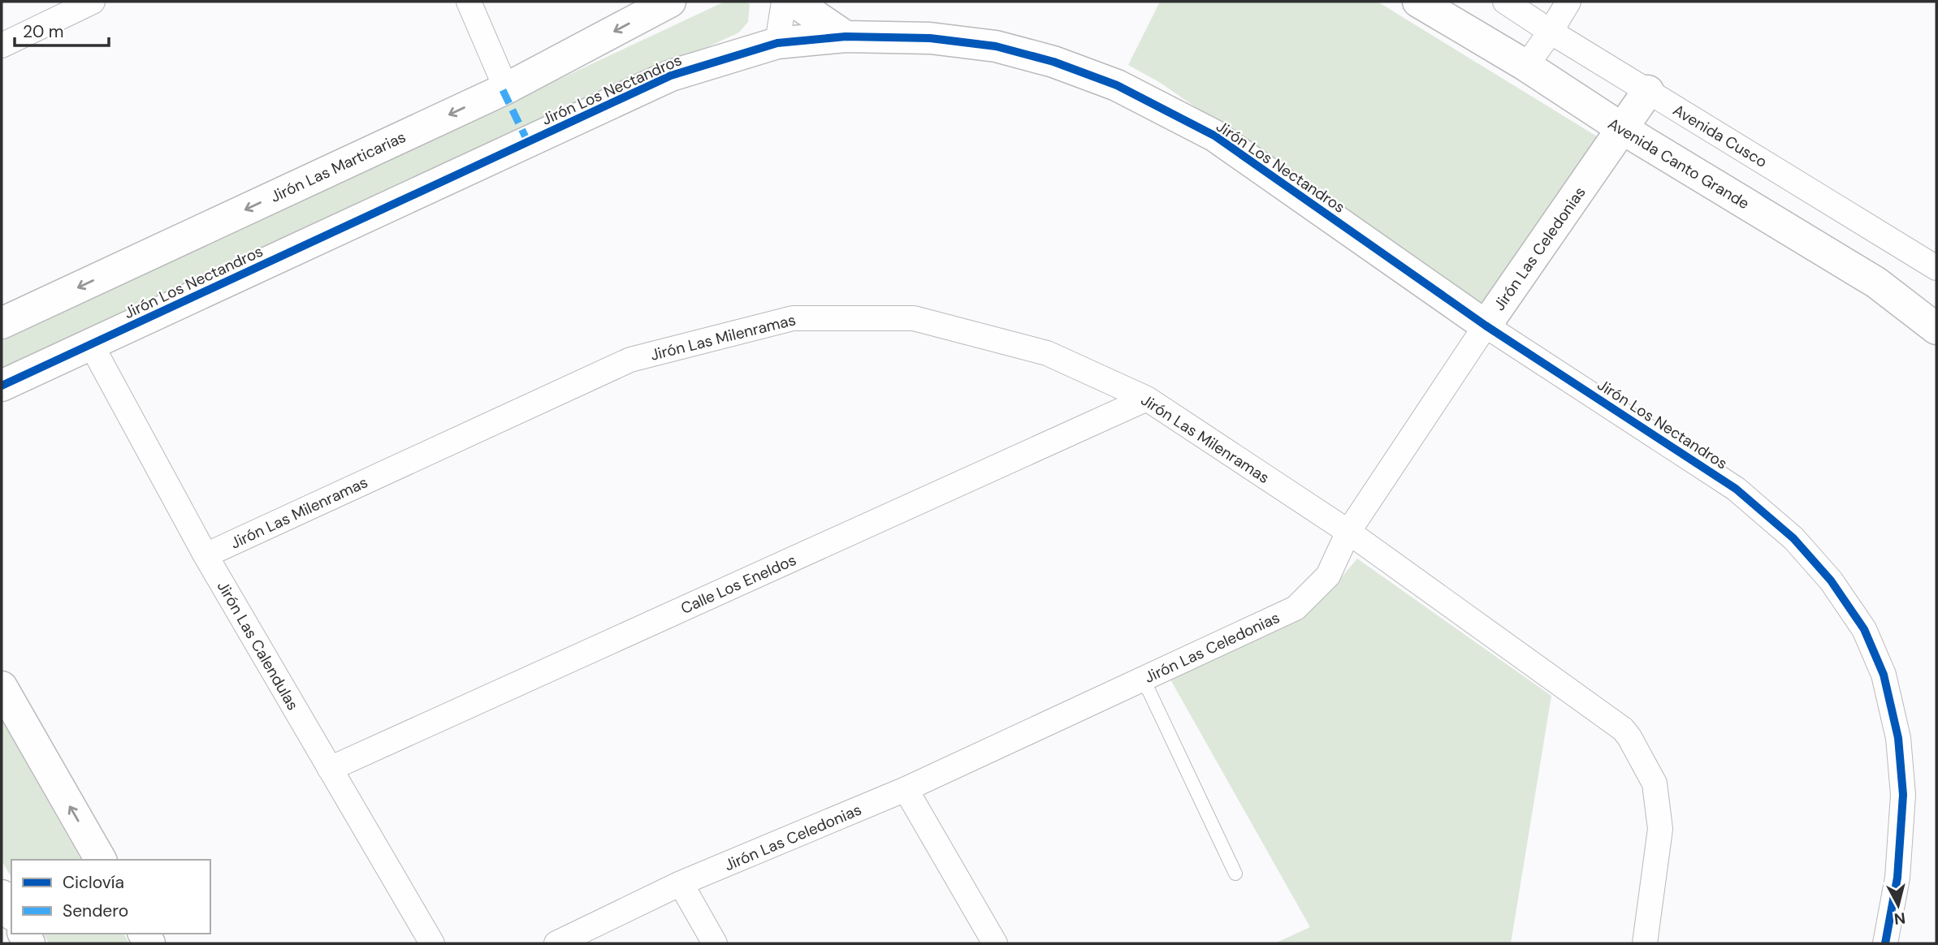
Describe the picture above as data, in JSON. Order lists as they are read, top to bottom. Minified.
{"streets":{"street":["Jirón Los Nectandros","Avenida Cusco","Avenida Canto Grande","Jirón Las Marticarias","Jirón Las Celedonias","Jirón Las Milenramas","Calle Los Eneldos","Jirón Las Calendulas"]},"crossings":[["Jirón Los Nectandros","Jirón Las Celedonias"],["Jirón Los Nectandros","Jirón Las Calendulas"],["Avenida Cusco","Jirón Las Celedonias"],["Avenida Canto Grande","Jirón Las Celedonias"],["Jirón Las Celedonias","Jirón Las Milenramas"],["Jirón Las Milenramas","Calle Los Eneldos"],["Jirón Las Milenramas","Jirón Las Calendulas"],["Calle Los Eneldos","Jirón Las Calendulas"]],"one_way":["Jirón Las Marticarias"],"legend":["Ciclovía","Sendero"],"scale_bar":"20 m","north":"bottom"}
